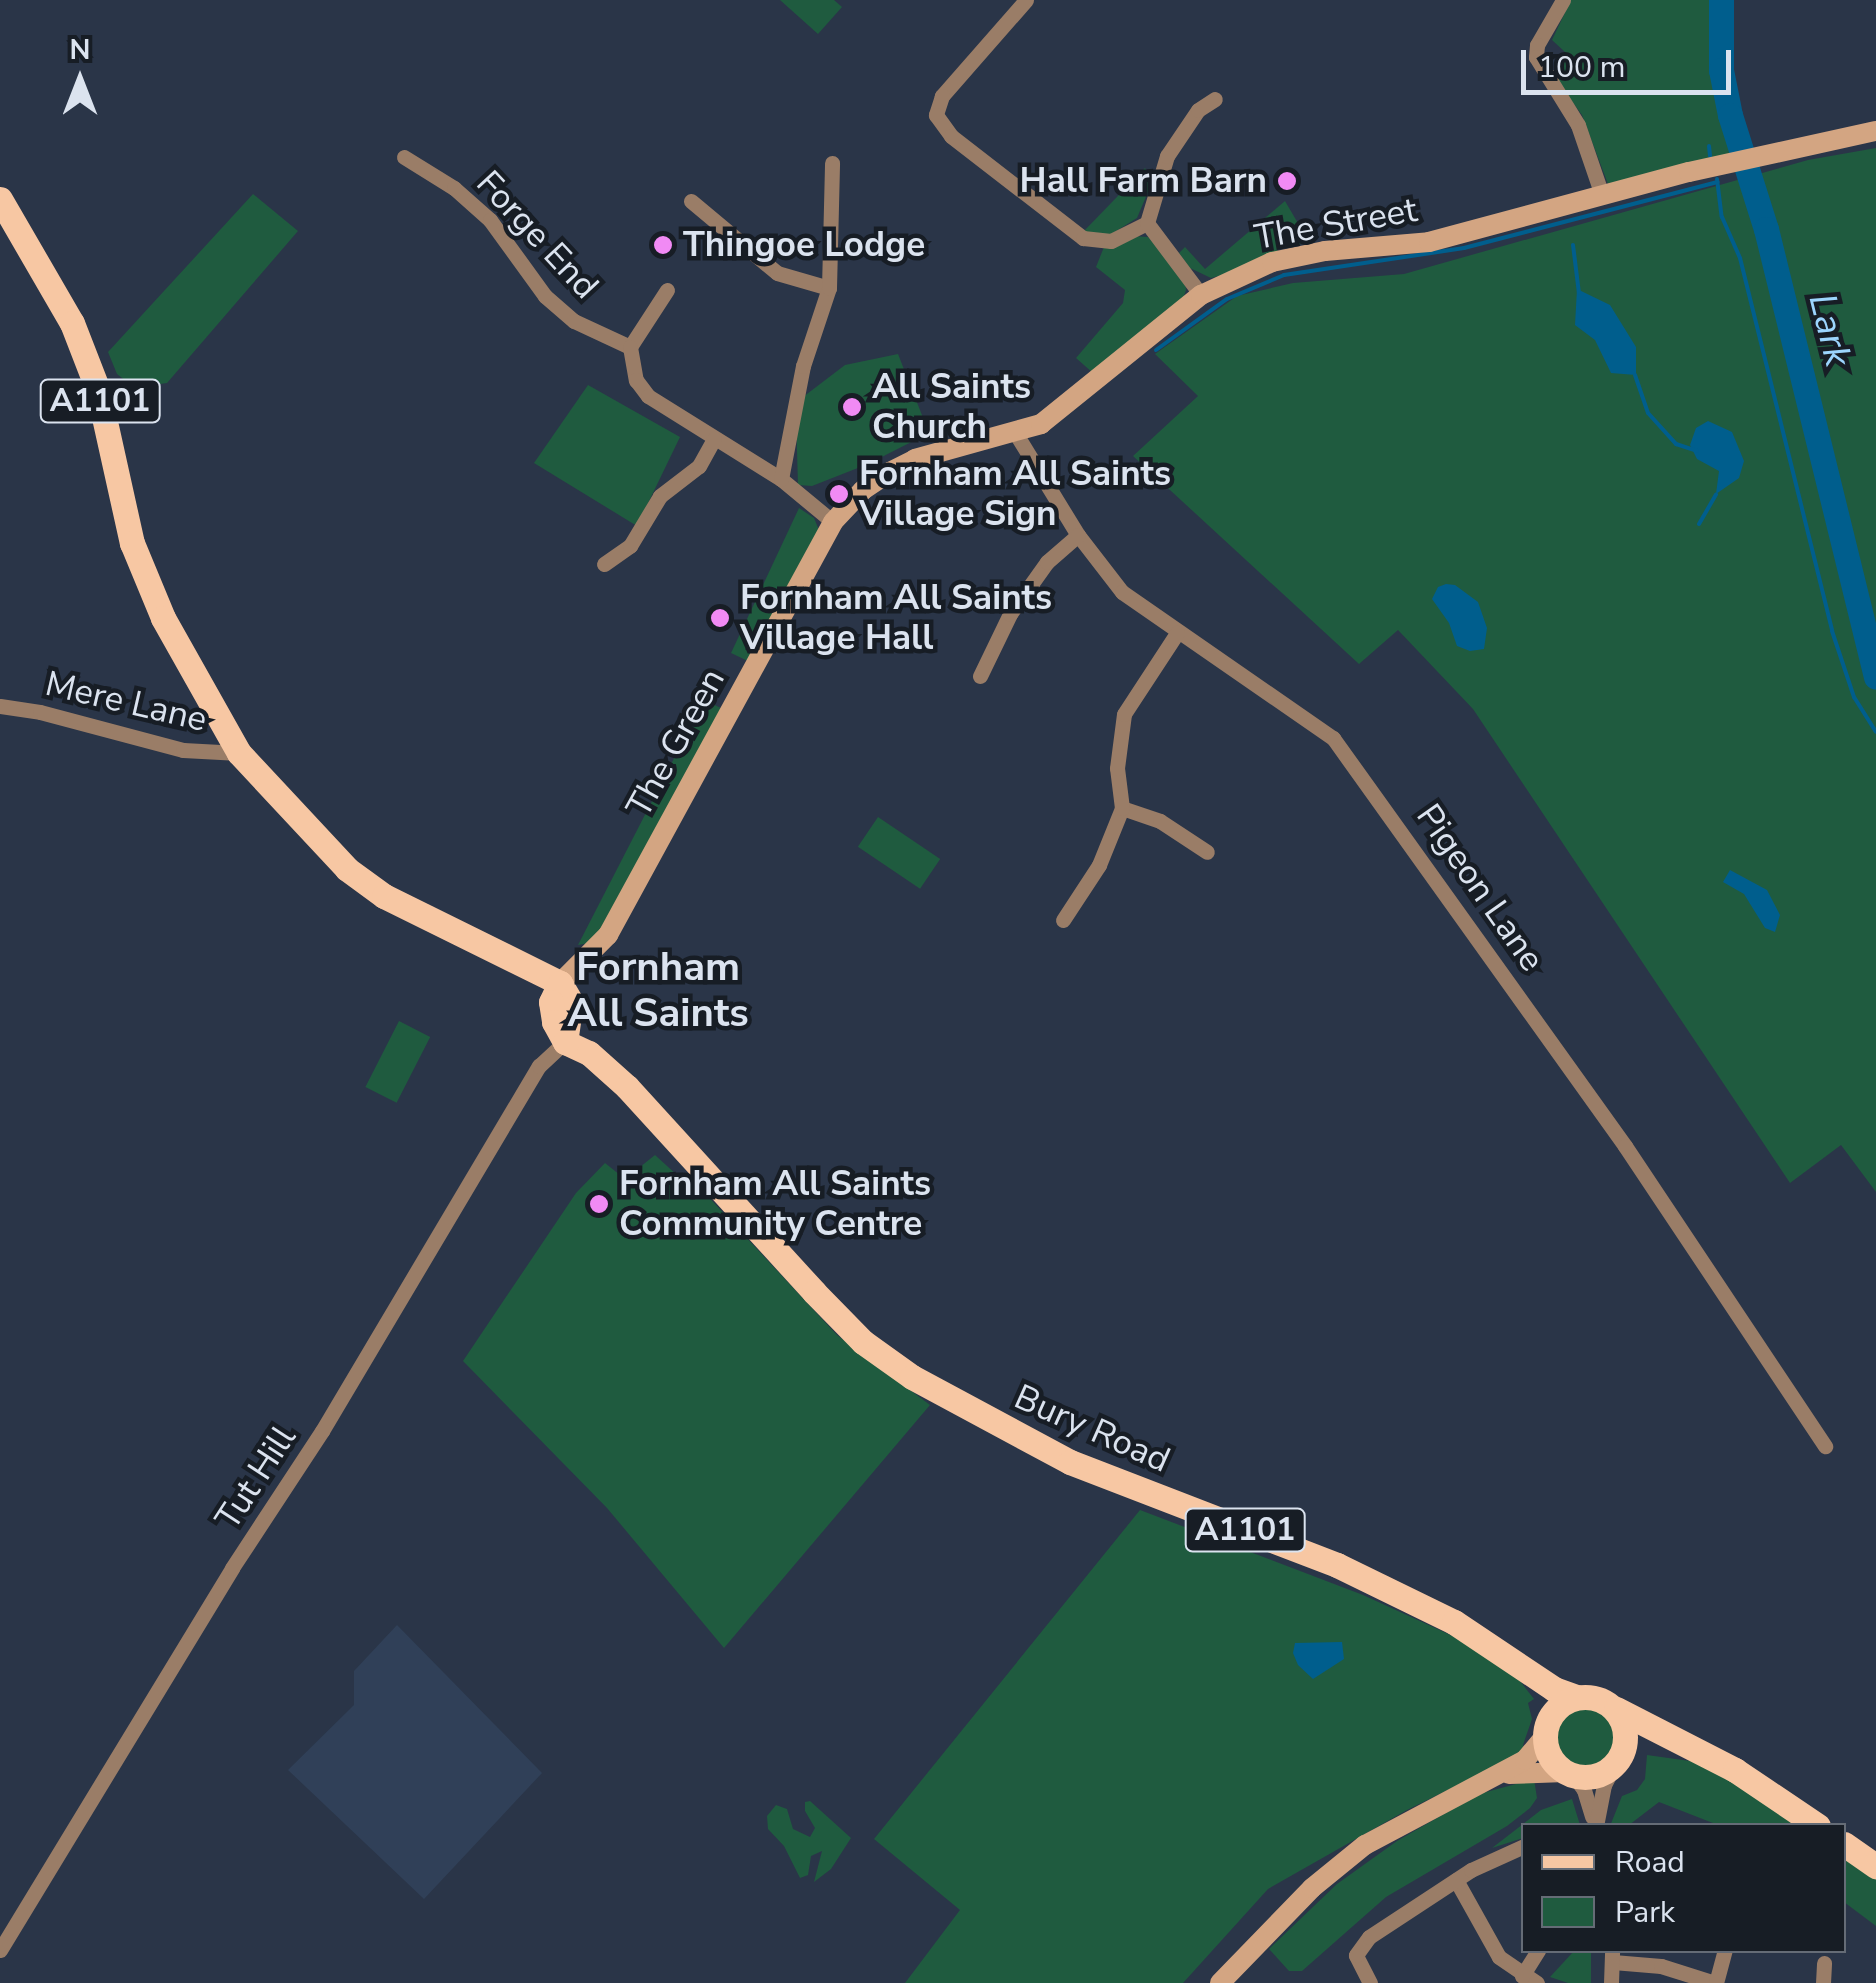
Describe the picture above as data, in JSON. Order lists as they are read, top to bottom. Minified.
{"streets":{"main road":["The Street","A1101","The Green","Bury Road"],"street":["Forge End","Mere Lane","Pigeon Lane","Tut Hill"]},"crossings":[["The Street","The Green"],["The Street","Pigeon Lane"],["A1101","Mere Lane"],["A1101","The Green"],["Bury Road","Tut Hill"]],"districts":["Fornham All Saints"],"water":["Lark"],"places":["Hall Farm Barn","Thingoe Lodge","All Saints Church","Fornham All Saints Village Sign","Fornham All Saints Village Hall","Fornham All Saints Community Centre"],"legend":["Road","Park"],"scale_bar":"100 m","north":"top"}
